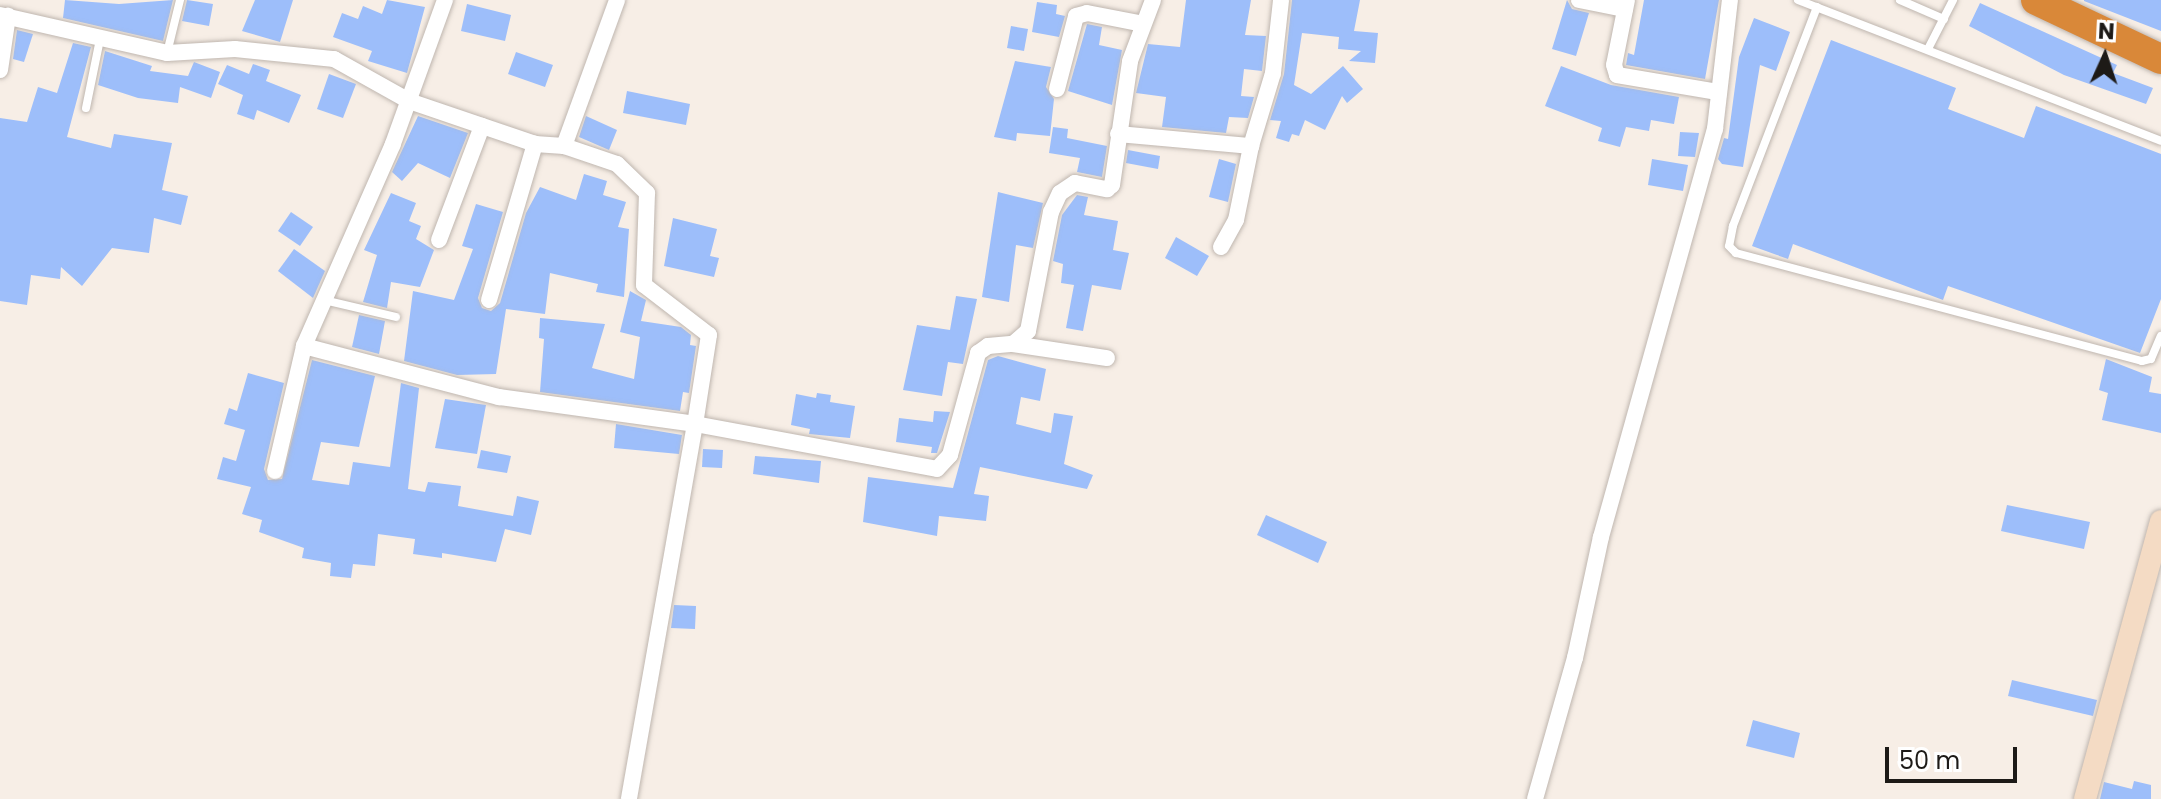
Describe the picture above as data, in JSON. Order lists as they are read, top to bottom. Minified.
{"scale_bar":"50 m","north":"top"}
